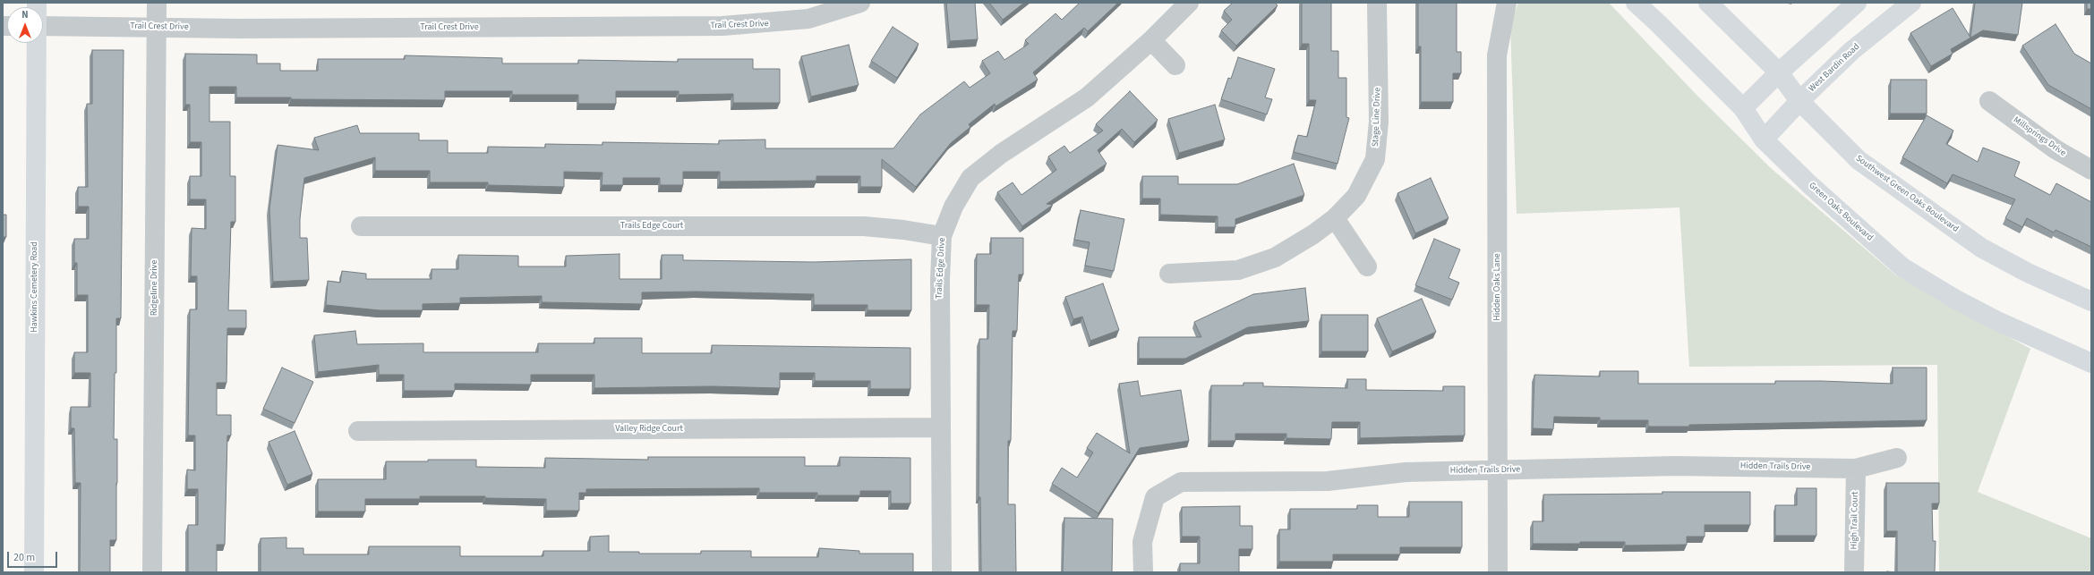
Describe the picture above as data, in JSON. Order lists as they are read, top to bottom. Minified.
{"streets":{"main road":["West Bardin Road","Southwest Green Oaks Boulevard","Green Oaks Boulevard","Hawkins Cemetery Road"],"street":["Trail Crest Drive","Stage Line Drive","Millsprings Drive","Trails Edge Court","Trails Edge Drive","Hidden Oaks Lane","Ridgeline Drive","Valley Ridge Court","Hidden Trails Drive","High Trail Court"]},"crossings":[["Trail Crest Drive","Ridgeline Drive"],["West Bardin Road","Southwest Green Oaks Boulevard"],["West Bardin Road","Green Oaks Boulevard"],["Trails Edge Court","Trails Edge Drive"],["Trails Edge Drive","Valley Ridge Court"],["Hidden Oaks Lane","Hidden Trails Drive"],["Hidden Trails Drive","High Trail Court"]],"scale_bar":"20 m","north":"top"}
